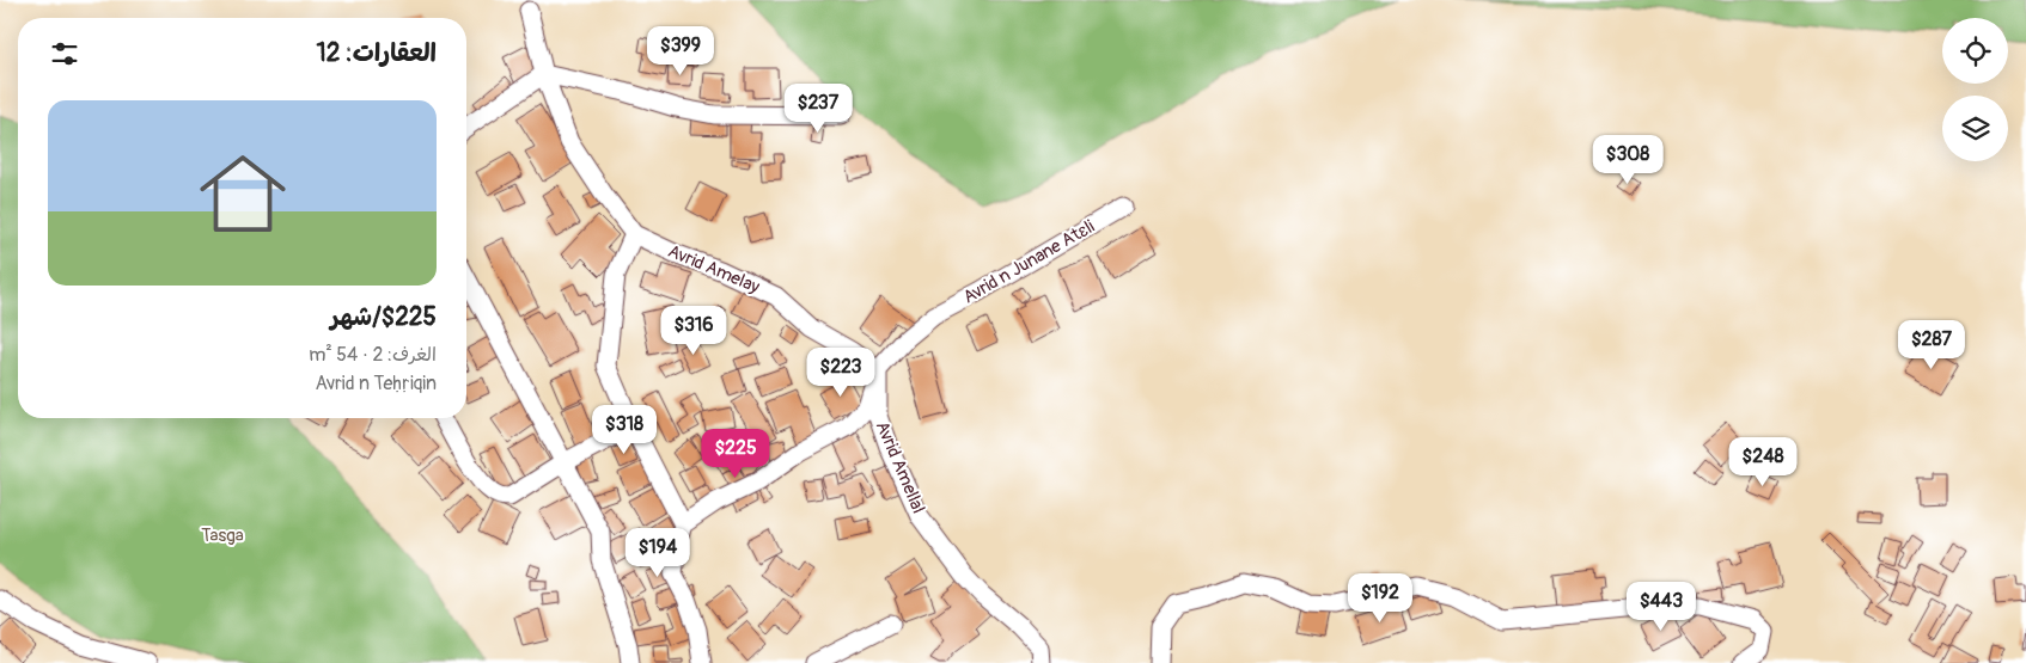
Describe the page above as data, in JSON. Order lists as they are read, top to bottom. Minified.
{"streets":{"street":["Avrid n Junane Atɛli","Avrid Amelay","Avrid Amellal"]},"crossings":[["Avrid n Junane Atɛli","Avrid Amelay"],["Avrid n Junane Atɛli","Avrid Amellal"],["Avrid Amelay","Avrid Amellal"]],"parks":["Tasga"],"page":{"heading":"العقارات: 12","price":["$399","$237","$308","$316","$287","$223","$318","$225","$248","$194","$192","$443"],"list":[{"name":"$225/شهر","note":"الغرف: 2 · 54 m² · Avrid n Teḥṛiqin"}]}}
